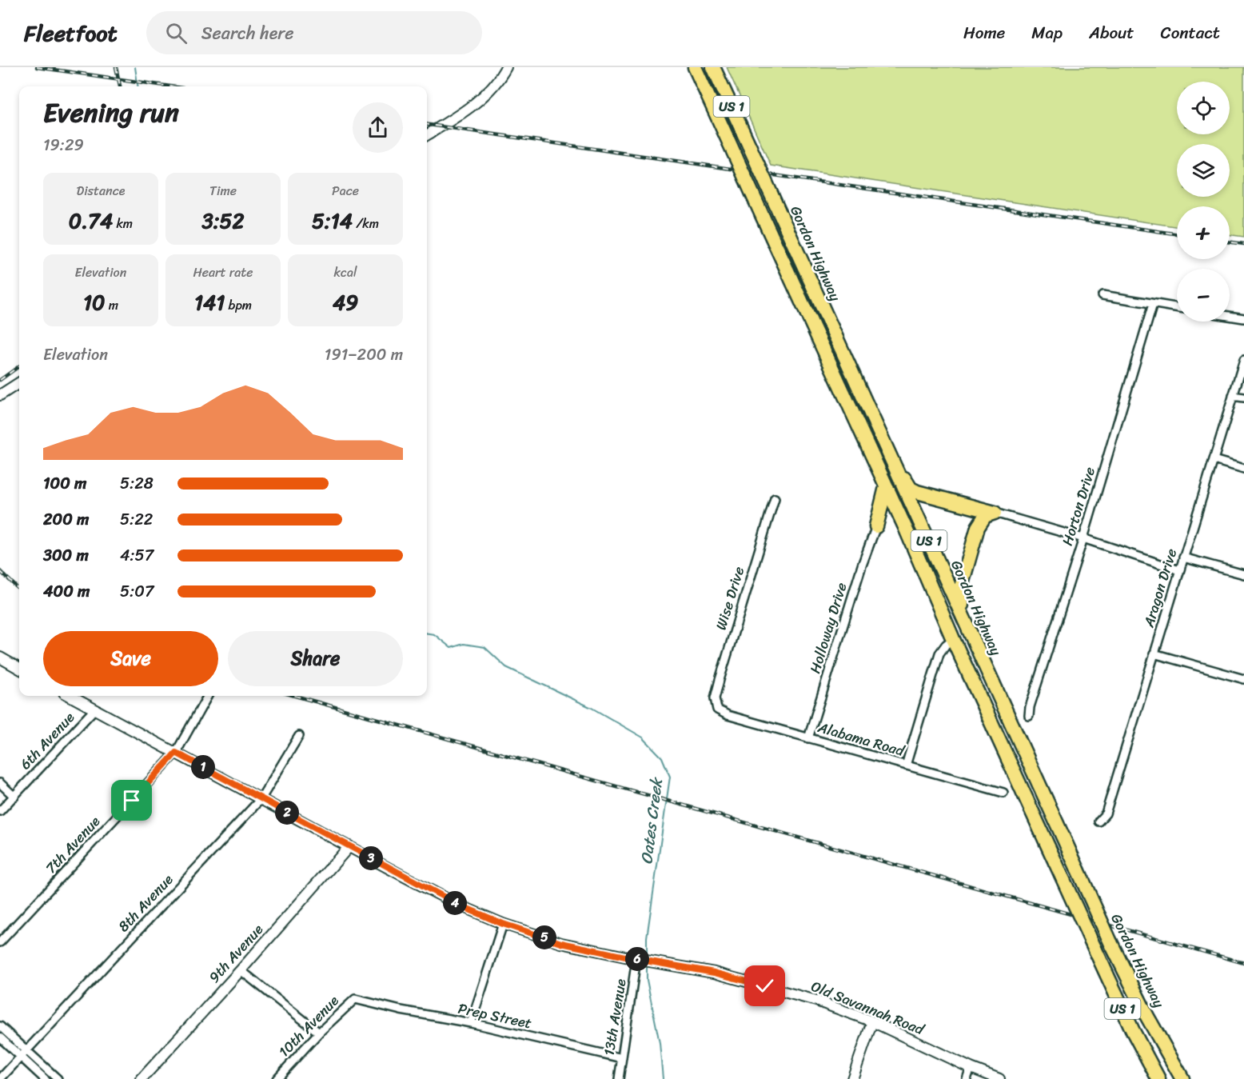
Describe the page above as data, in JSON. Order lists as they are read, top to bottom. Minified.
{"streets":{"highway":["US 1","Gordon Highway"],"street":["Horton Drive","Aragon Drive","Wise Drive","Holloway Drive","Alabama Road","6th Avenue","7th Avenue","8th Avenue","9th Avenue","Old Savannah Road","Prep Street","13th Avenue","10th Avenue"]},"crossings":[["Wise Drive","Alabama Road"],["Holloway Drive","Alabama Road"],["6th Avenue","Old Savannah Road"],["7th Avenue","Old Savannah Road"],["8th Avenue","Old Savannah Road"],["9th Avenue","Old Savannah Road"],["Old Savannah Road","13th Avenue"],["Prep Street","13th Avenue"],["Prep Street","10th Avenue"]],"water":["Oates Creek"],"page":{"header":"Fleetfoot","search":"Search here","nav":["Home","Map","About","Contact"],"map_buttons":["+","−"],"heading":["Evening run","19:29"],"stats":[["Distance","0.74 km"],["Time","3:52"],["Pace","5:14 /km"],["Elevation","10 m"],["Heart rate","141 bpm"],["kcal","49"]],"chart":["Elevation","191–200 m"],"list":[{"name":"100 m","note":"5:28"},{"name":"200 m","note":"5:22"},{"name":"300 m","note":"4:57"},{"name":"400 m","note":"5:07"}],"buttons":["Save","Share"],"pins":["1","2","3","4","5","6"]}}
